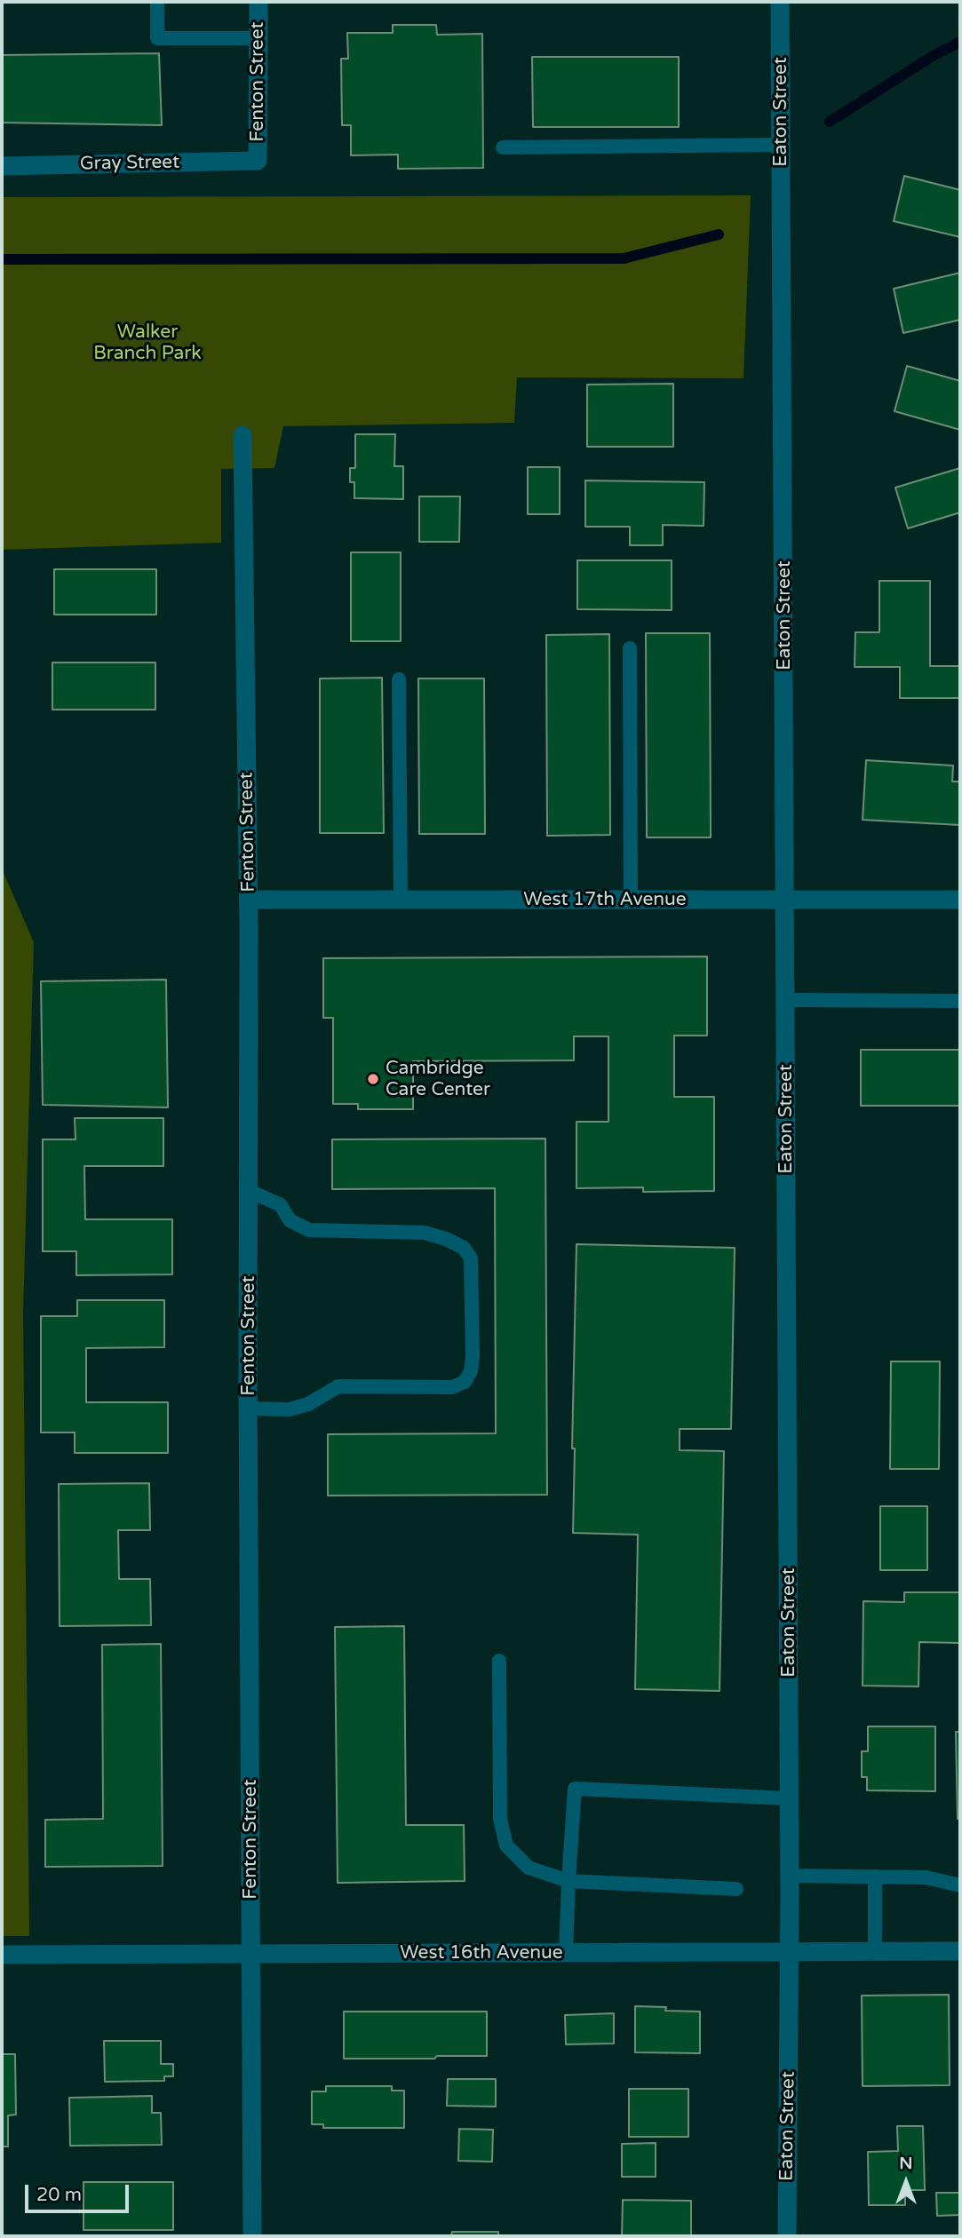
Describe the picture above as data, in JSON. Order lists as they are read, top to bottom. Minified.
{"streets":{"street":["Fenton Street","Eaton Street","Gray Street","West 17th Avenue","West 16th Avenue"]},"crossings":[["Fenton Street","Gray Street"],["Fenton Street","West 17th Avenue"],["Fenton Street","West 16th Avenue"],["Eaton Street","West 17th Avenue"],["Eaton Street","West 16th Avenue"]],"parks":["Walker Branch Park"],"places":["Cambridge Care Center"],"scale_bar":"20 m","north":"top"}
